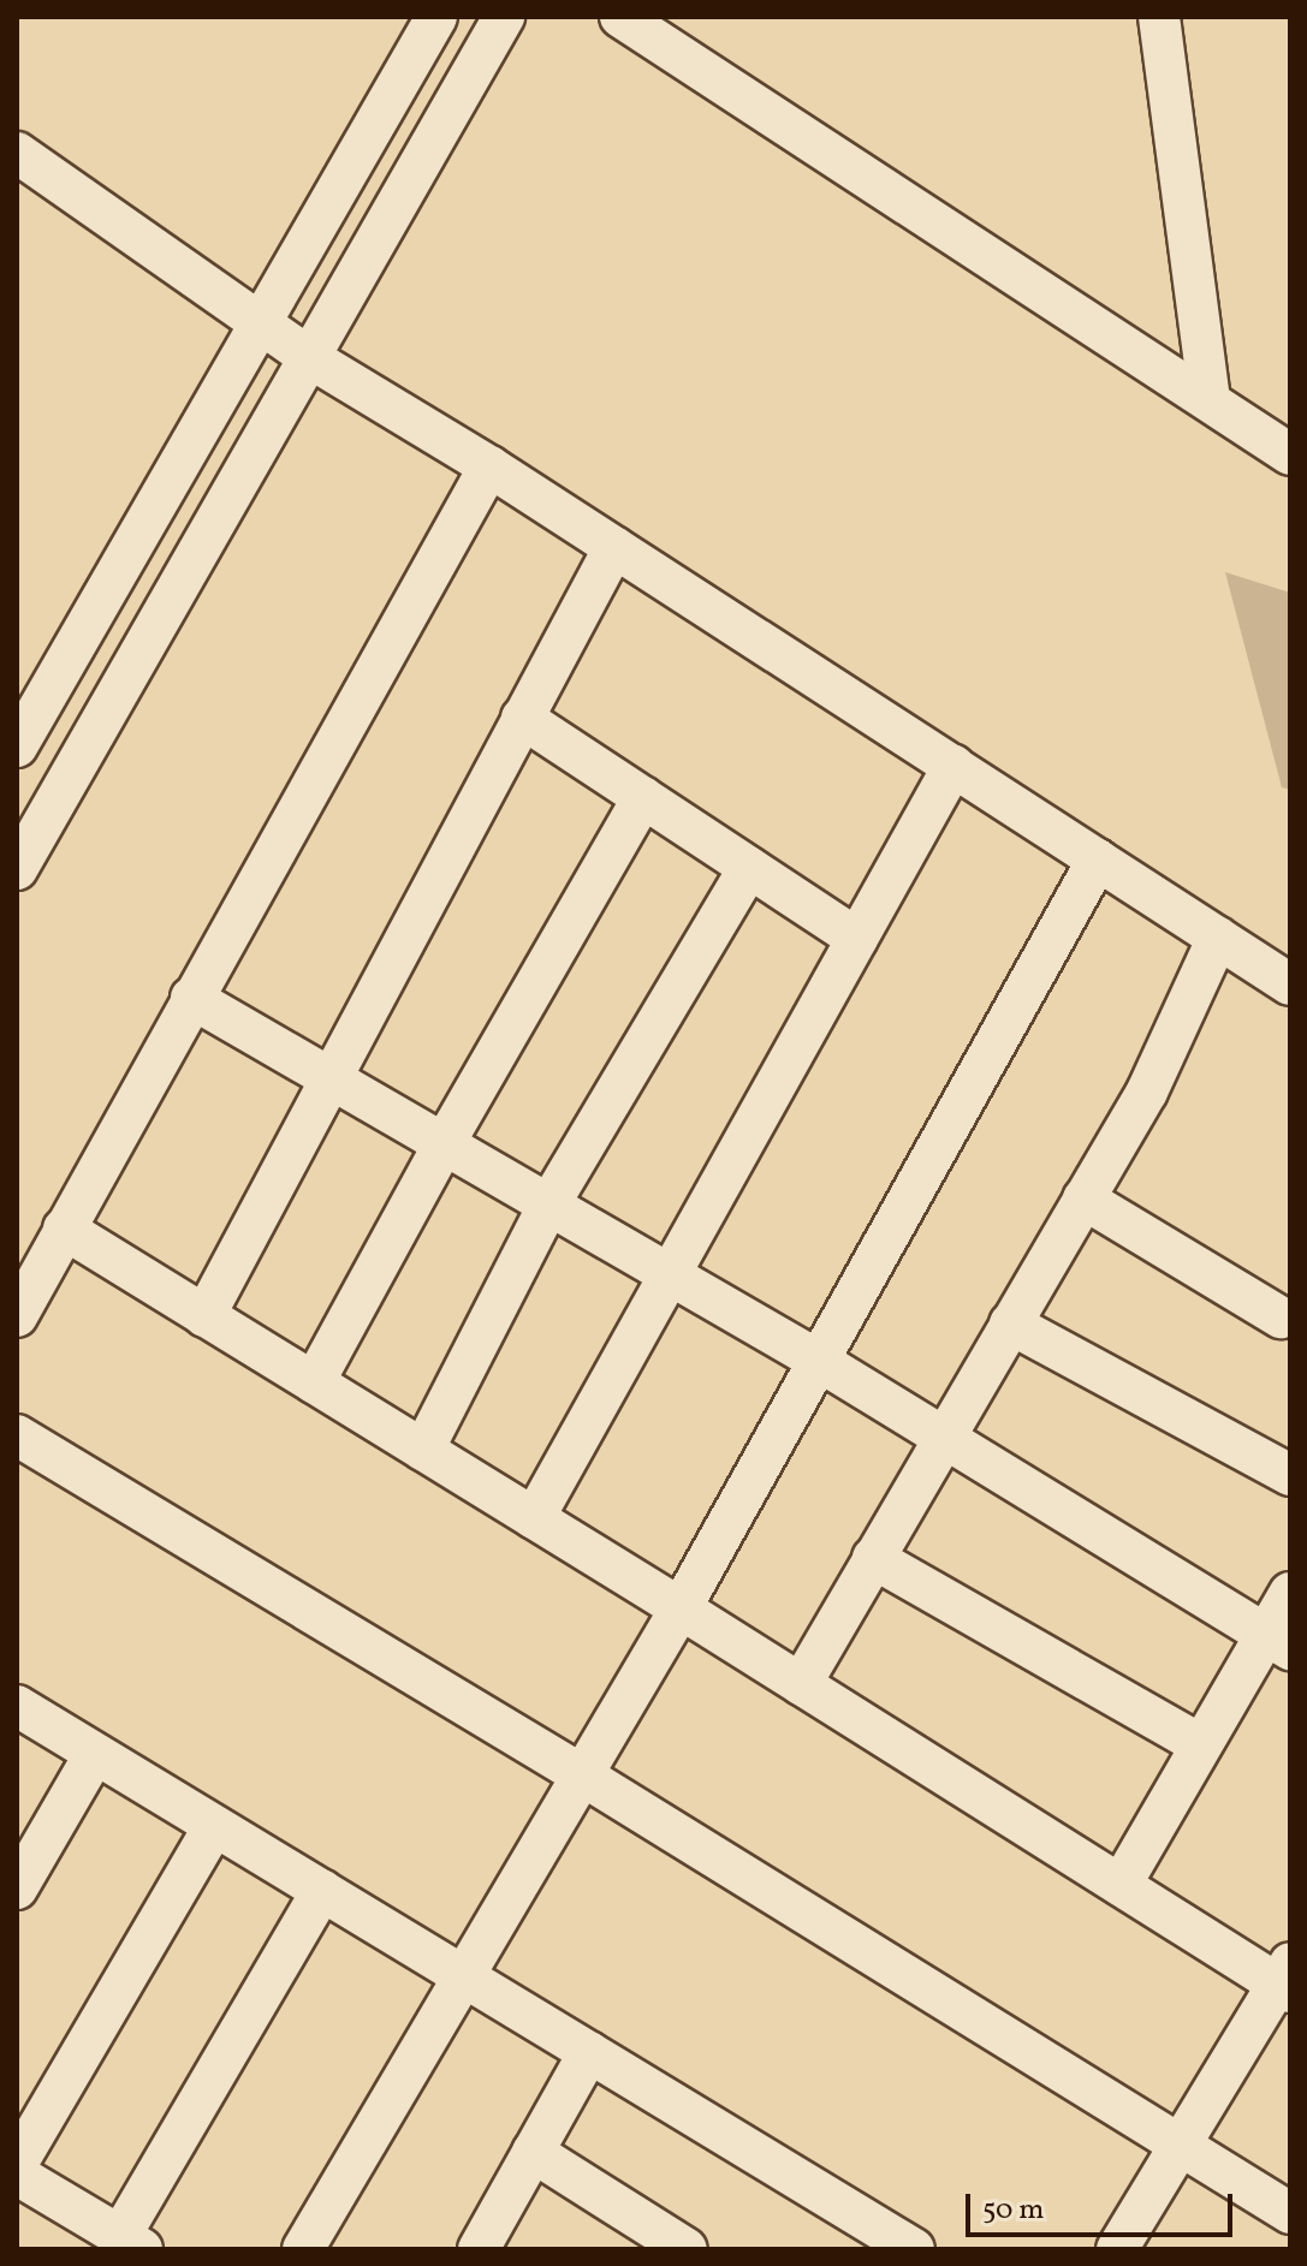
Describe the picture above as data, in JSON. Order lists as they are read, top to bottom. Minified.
{"scale_bar":"50 m"}
